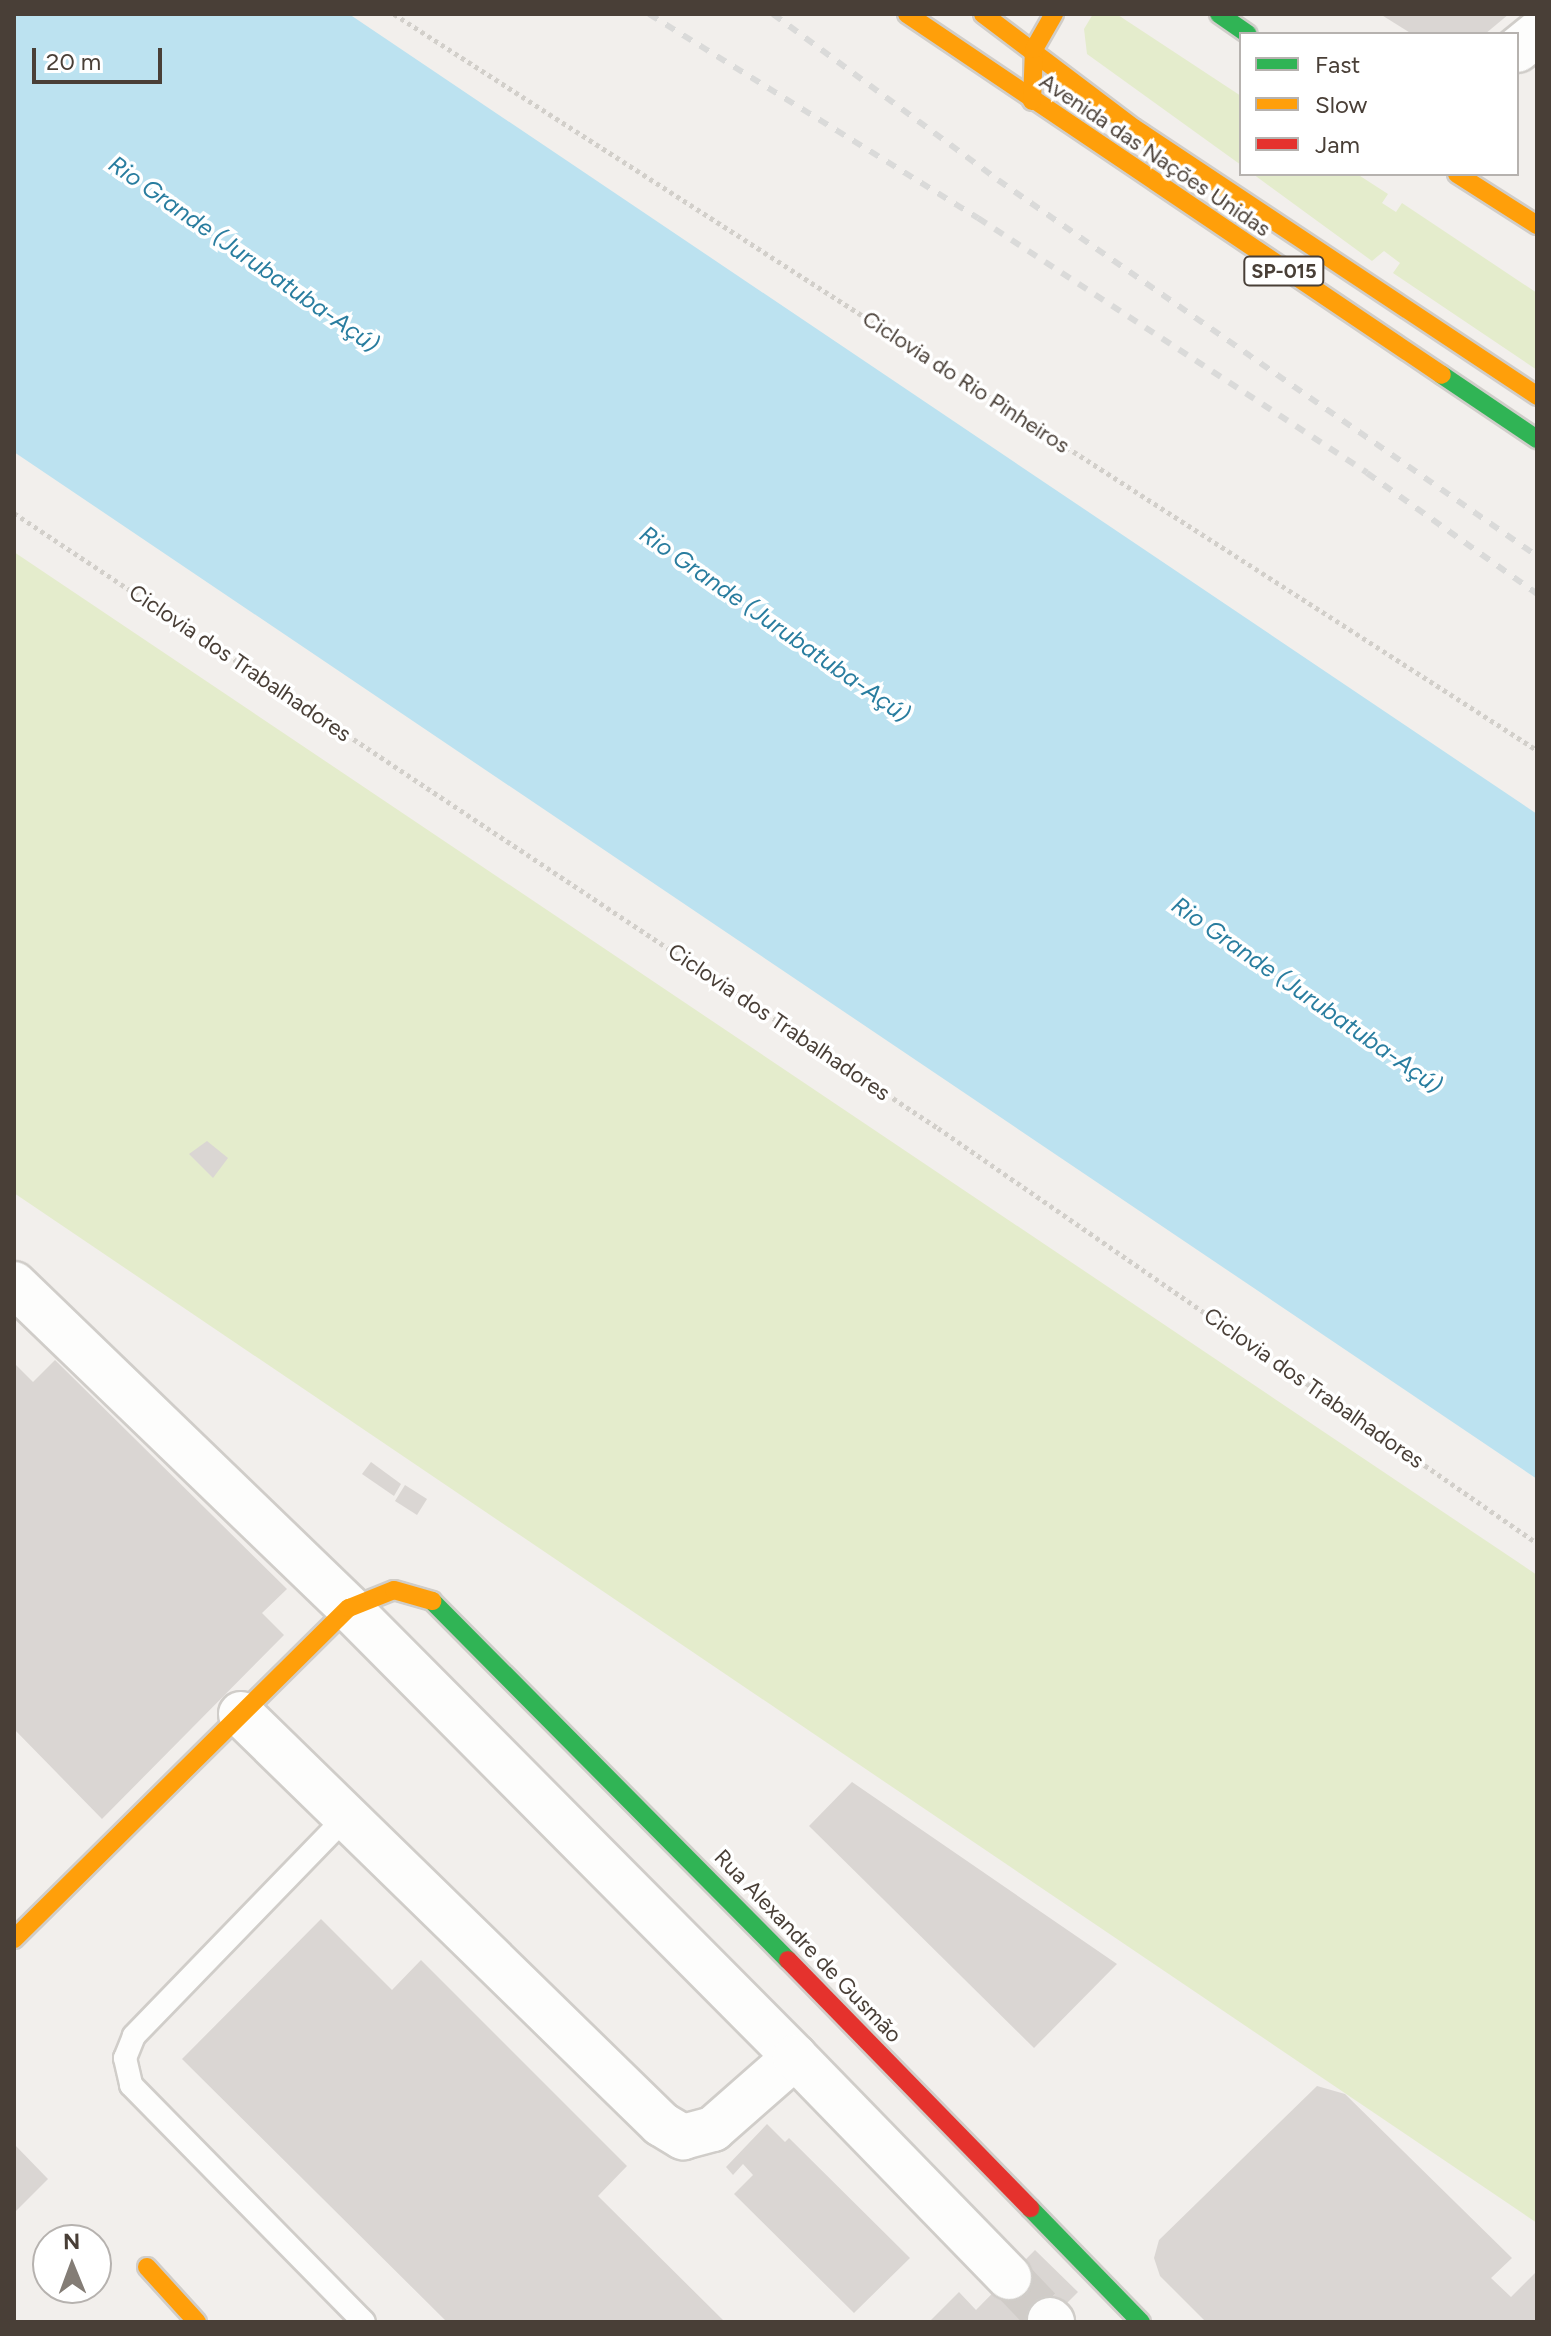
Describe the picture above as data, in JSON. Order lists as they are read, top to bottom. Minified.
{"streets":{"main road":["Avenida das Nações Unidas","SP-015","Rua Alexandre de Gusmão"],"path":["Ciclovia do Rio Pinheiros","Ciclovia dos Trabalhadores"]},"water":["Rio Grande (Jurubatuba-Açú)"],"legend":["Fast","Slow","Jam"],"scale_bar":"20 m","north":"top"}
